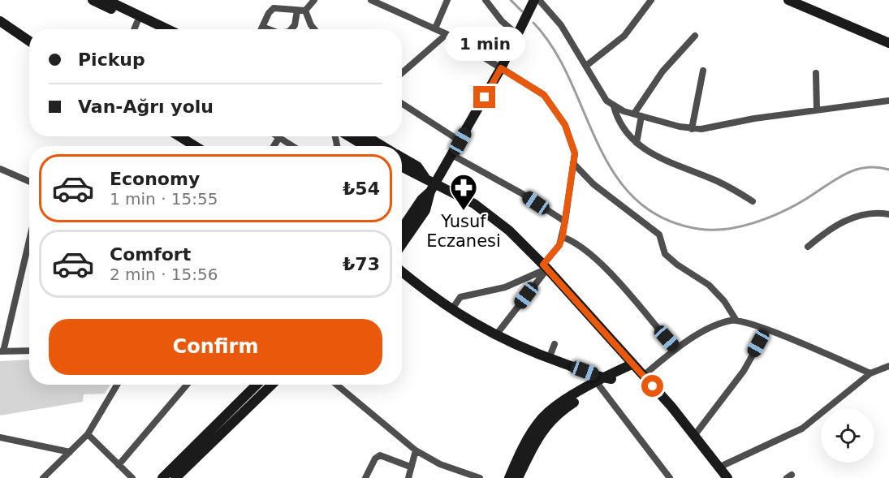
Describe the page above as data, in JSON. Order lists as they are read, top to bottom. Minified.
{"places":{"pharmacy":["Yusuf Eczanesi"]},"page":{"bubble":"1 min","banner":["Pickup","Van-Ağrı yolu"],"list":[{"name":"Economy","note":"1 min · 15:55","value":"₺54"},{"name":"Comfort","note":"2 min · 15:56","value":"₺73"}],"buttons":"Confirm"}}
